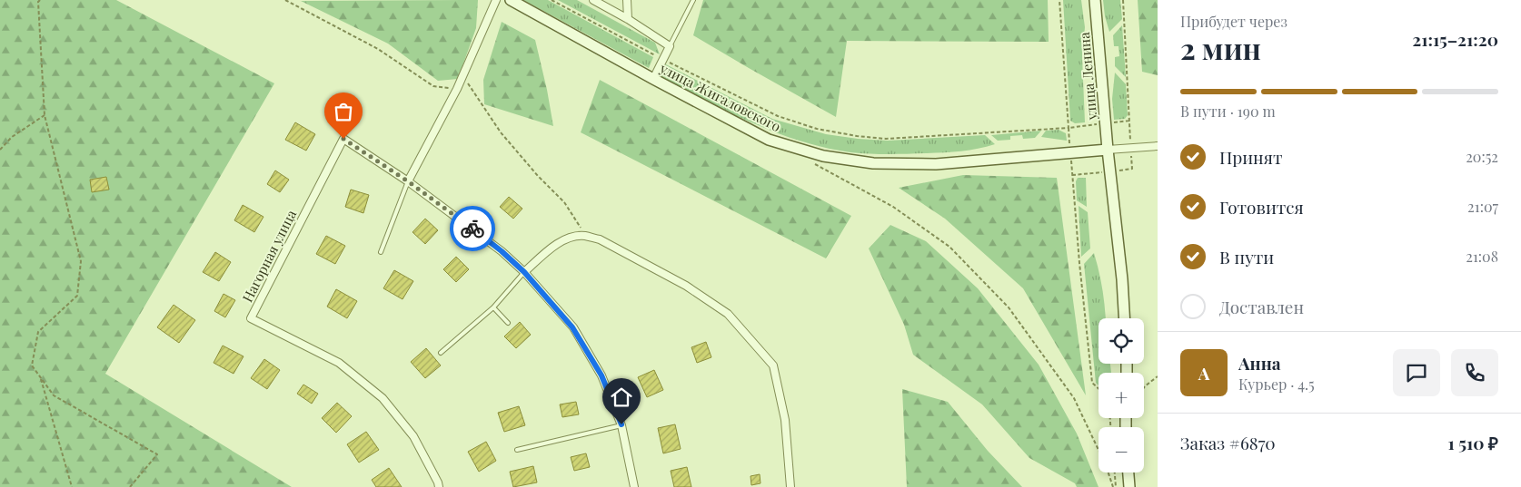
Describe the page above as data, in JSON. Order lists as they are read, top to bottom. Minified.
{"streets":{"main road":["улица Ленина","улица Жигаловского"],"street":["Нагорная улица"]},"crossings":[["улица Ленина","улица Жигаловского"]],"page":{"heading":["2 мин","Прибудет через","21:15–21:20"],"panel":["Анна","Курьер · 4.5","Заказ #6870","1 510 ₽"],"bar":"В пути · 190 m","list":[["Принят","20:52"],["Готовится","21:07"],["В пути","21:08"],"Доставлен"],"map_buttons":["+","−"],"round":"А"}}
